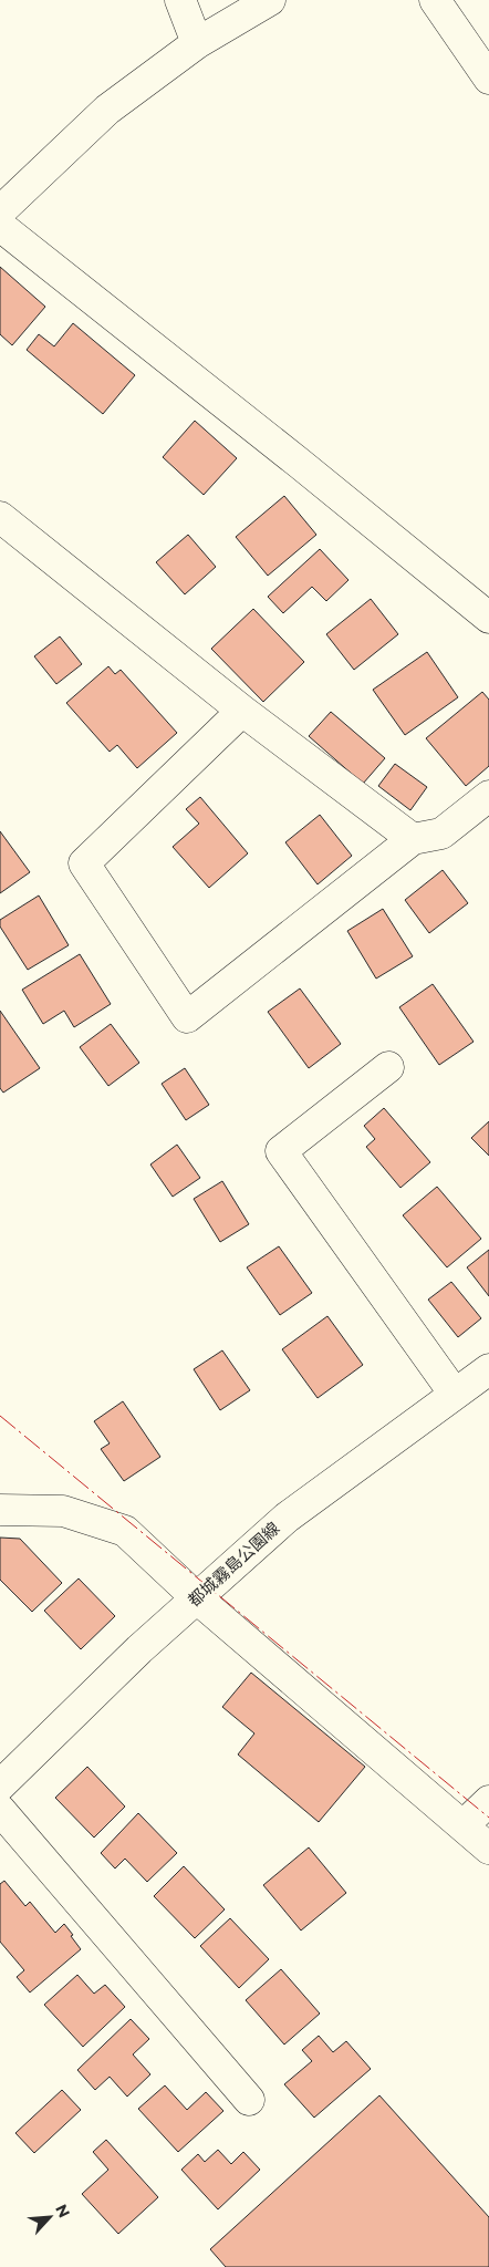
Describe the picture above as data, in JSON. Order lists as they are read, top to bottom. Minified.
{"streets":{"street":["都城霧島公園線"]},"north":"top right"}
